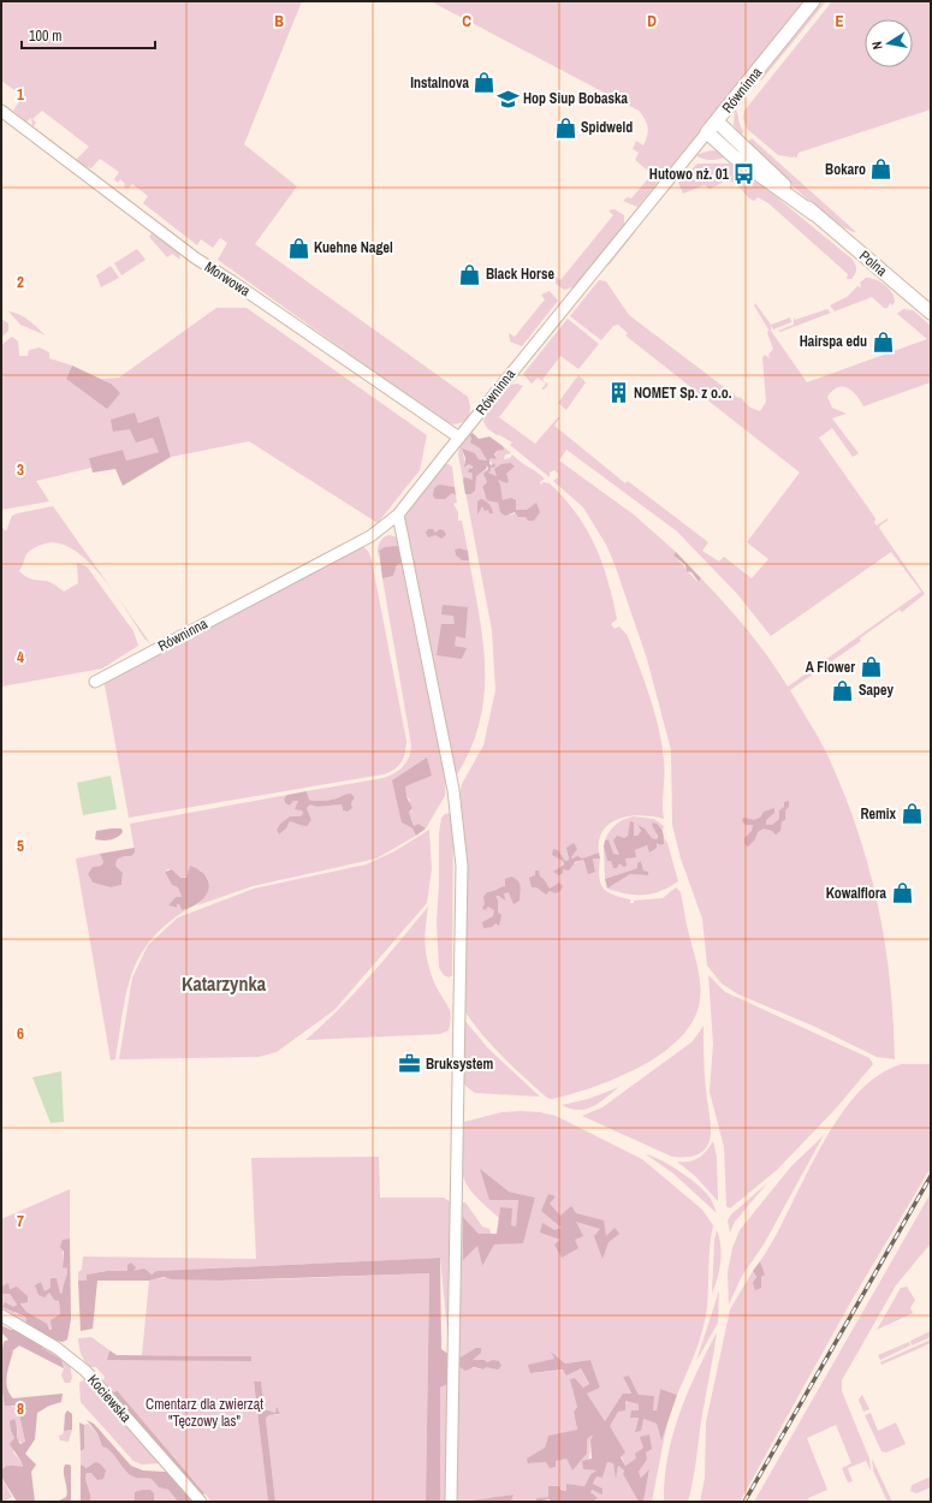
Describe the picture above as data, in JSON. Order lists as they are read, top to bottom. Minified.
{"streets":{"street":["Równinna","Polna","Morwowa","Kociewska"]},"crossings":[["Równinna","Polna"],["Równinna","Morwowa"]],"districts":["Katarzynka"],"parks":["Cmentarz dla zwierząt \"Tęczowy las\""],"places":{"shop":["Instalnova","Spidweld","Bokaro","Kuehne Nagel","Black Horse","Hairspa edu","A Flower","Sapey","Remix","Kowalflora"],"school or university":["Hop Siup Bobaska"],"bus stop":["Hutowo nż. 01"],"building":["NOMET Sp. z o.o."],"office":["Bruksystem"]},"scale_bar":"100 m","north":"left","grid":{"columns":["B","C","D","E"],"rows":["1","2","3","4","5","6","7","8"]}}
